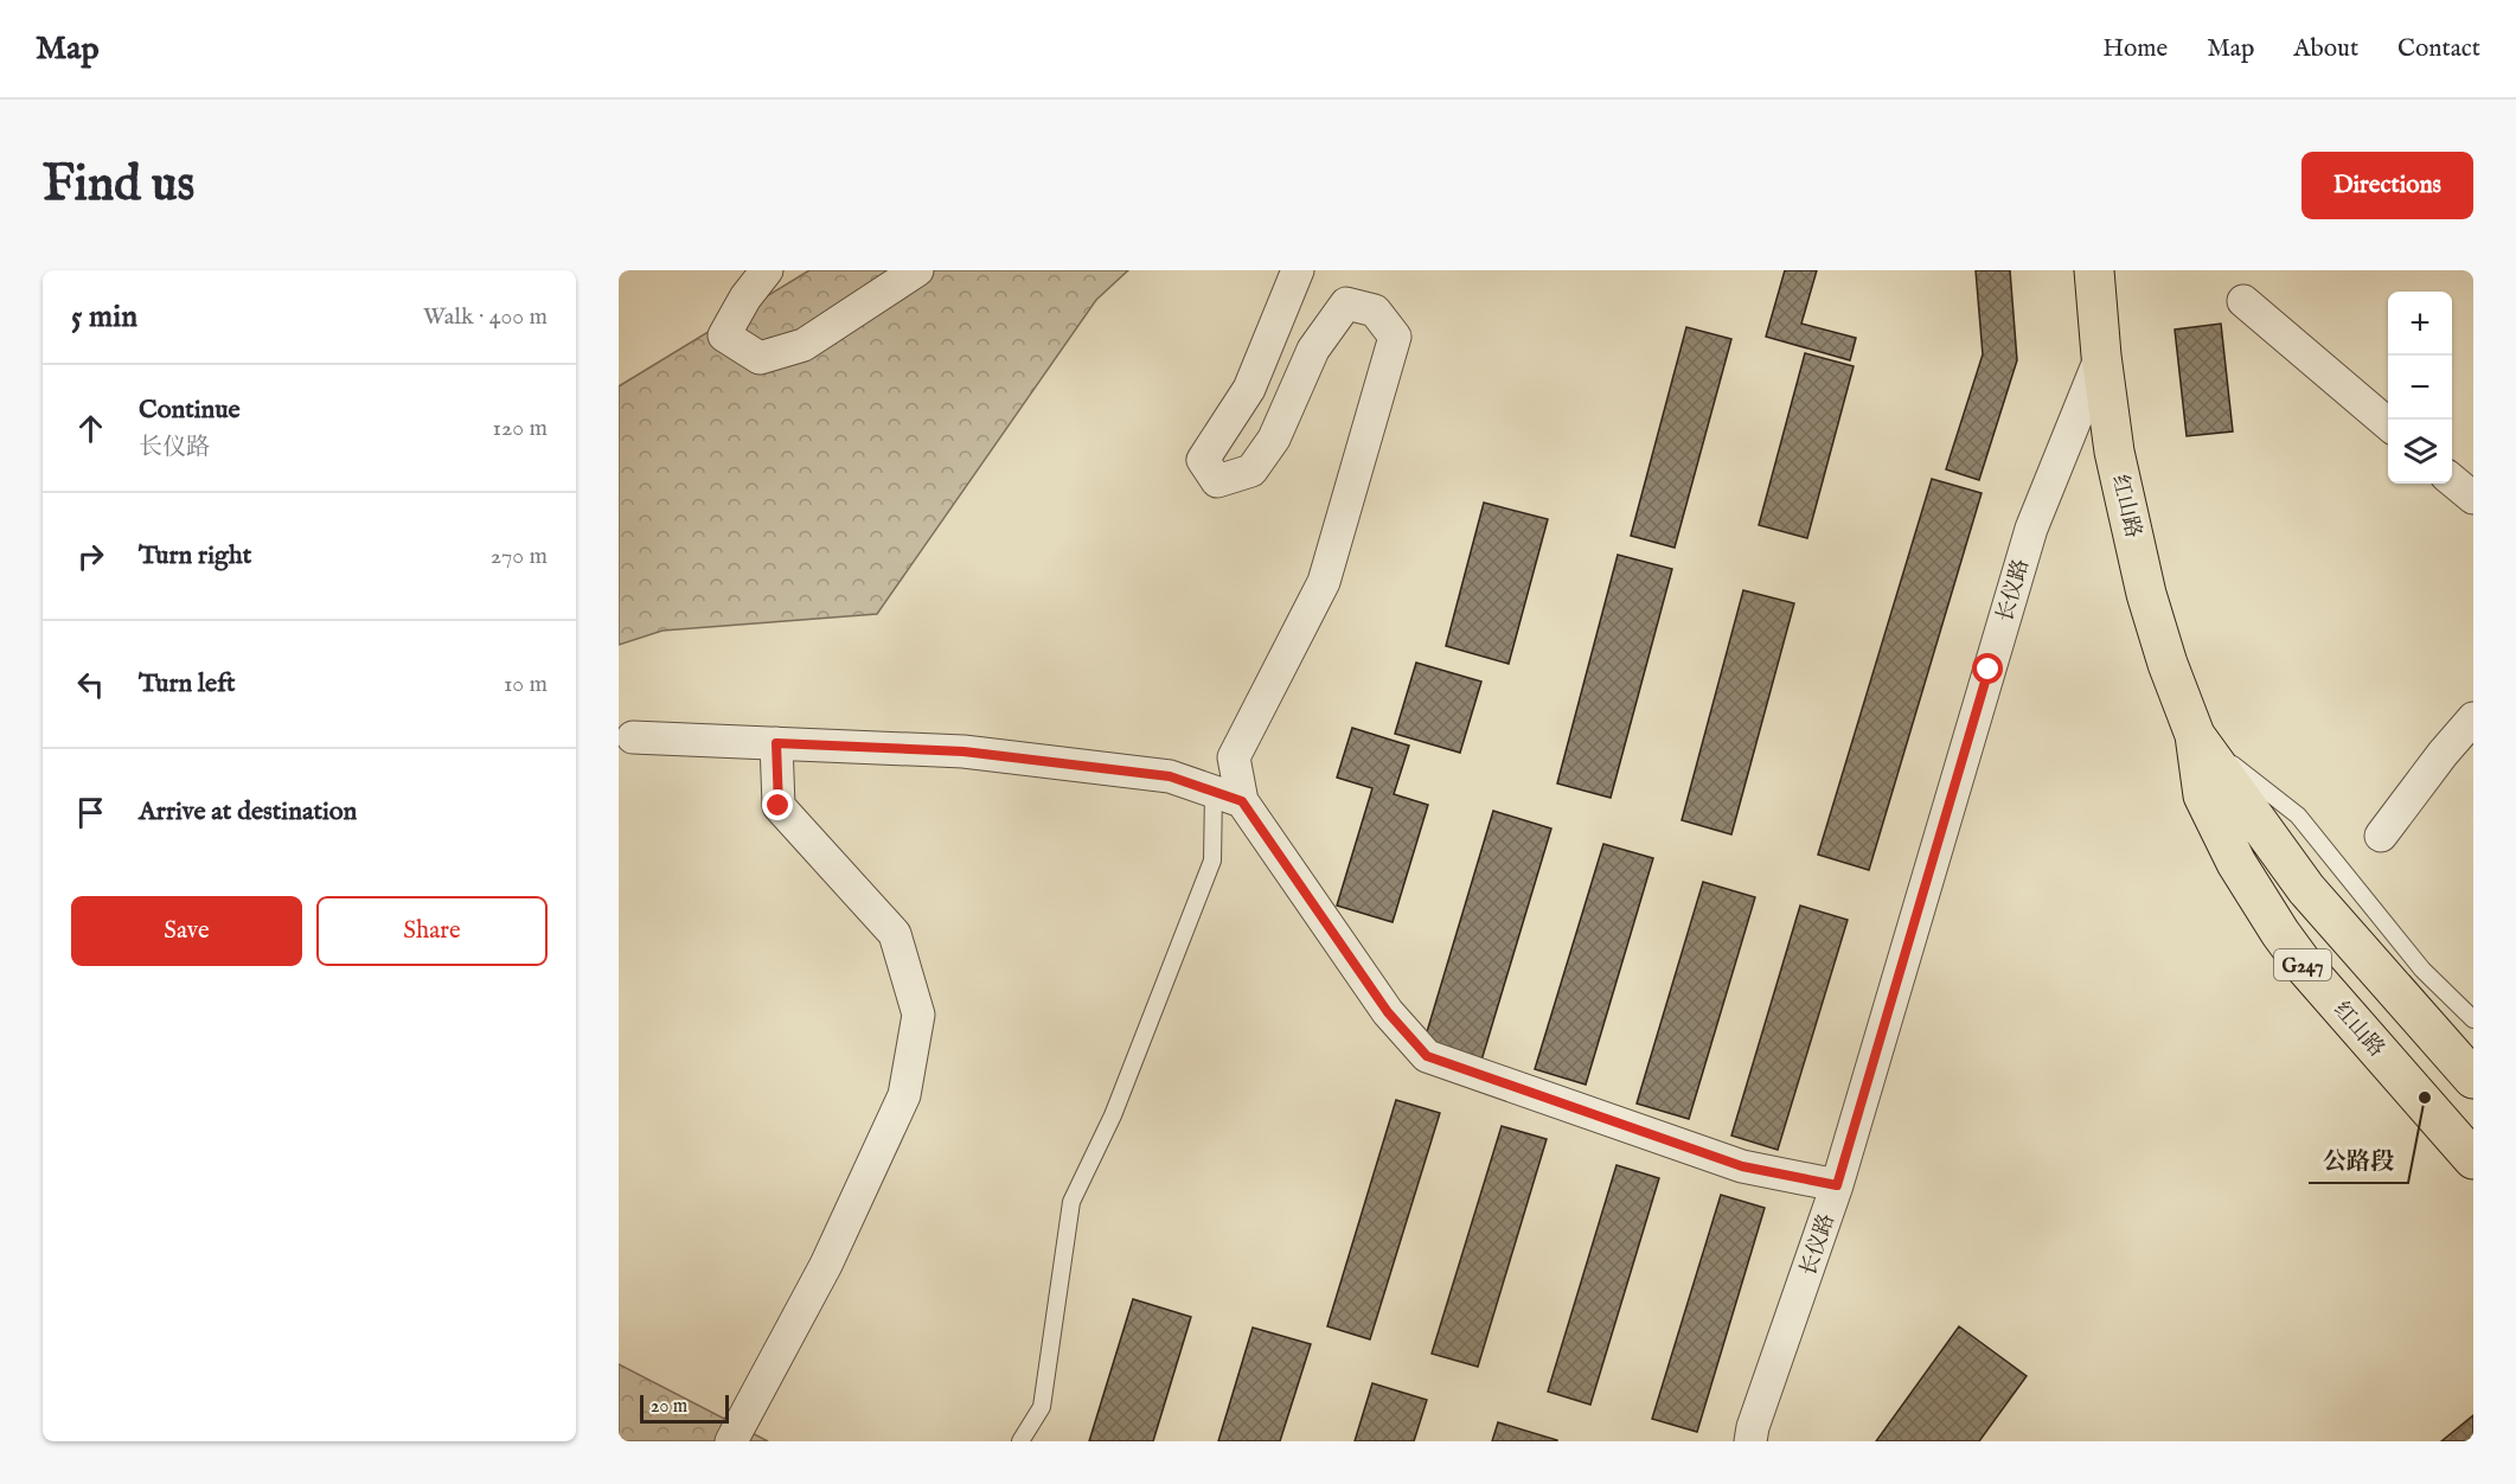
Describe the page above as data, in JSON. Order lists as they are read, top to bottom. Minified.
{"streets":{"highway":["红山路","G247"],"street":["长仪路"]},"crossings":[["红山路","长仪路"]],"places":["公路段"],"scale_bar":"20 m","page":{"header":"Map","nav":["Home","Map","About","Contact"],"buttons":["Directions",["Save","Share"]],"title":"Find us","heading":["5 min","Walk · 400 m"],"map_buttons":["+","−"],"list":[["Continue","长仪路","120 m"],["Turn right","270 m"],["Turn left","10 m"],"Arrive at destination"],"scale":"20 m"}}
